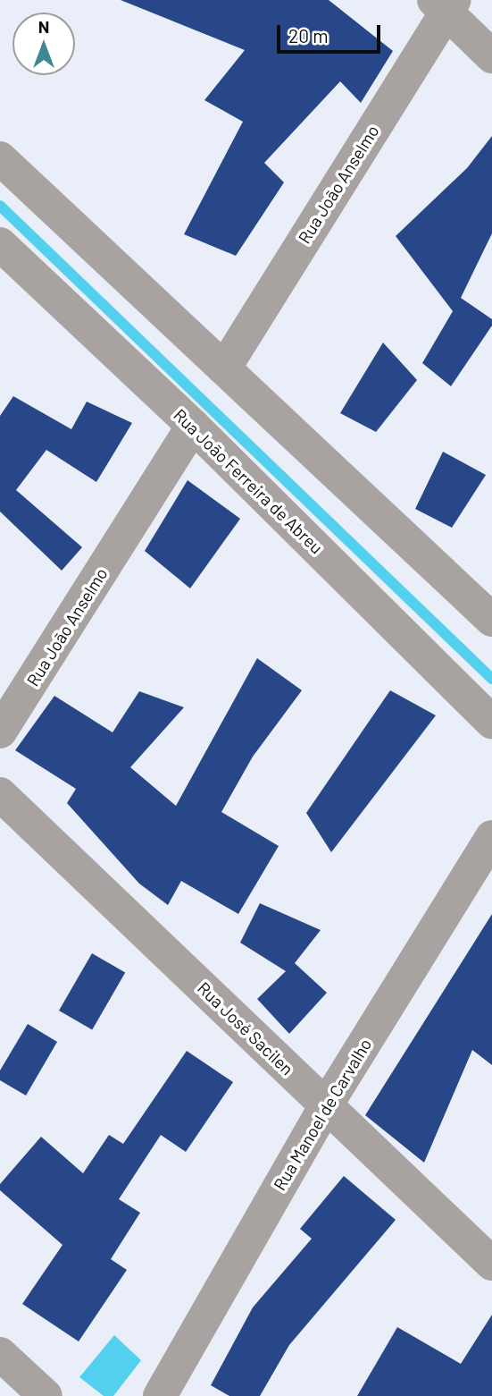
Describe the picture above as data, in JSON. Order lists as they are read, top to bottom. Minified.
{"streets":{"street":["Rua João Anselmo","Rua João Ferreira de Abreu","Rua José Sacilen","Rua Manoel de Carvalho"]},"crossings":[["Rua João Anselmo","Rua João Ferreira de Abreu"],["Rua José Sacilen","Rua Manoel de Carvalho"]],"scale_bar":"20 m","north":"top"}
